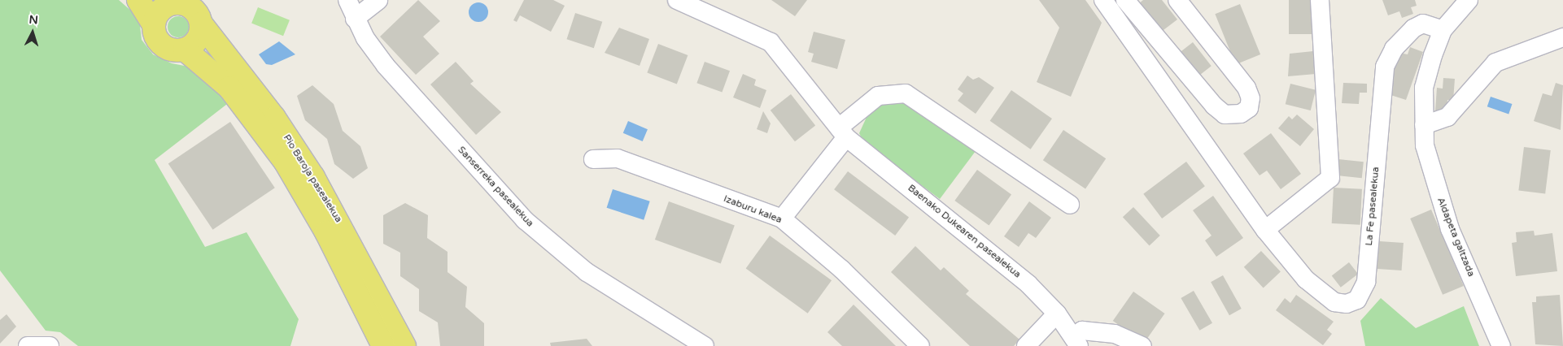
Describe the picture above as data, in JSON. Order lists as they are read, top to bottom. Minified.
{"streets":{"main road":["Pio Baroja pasealekua"],"street":["Sanserreka pasealekua","La Fe pasealekua","Izaburu kalea","Baenako Dukearen pasealekua","Aldapeta galtzada"]},"crossings":[["La Fe pasealekua","Aldapeta galtzada"]],"north":"top"}
